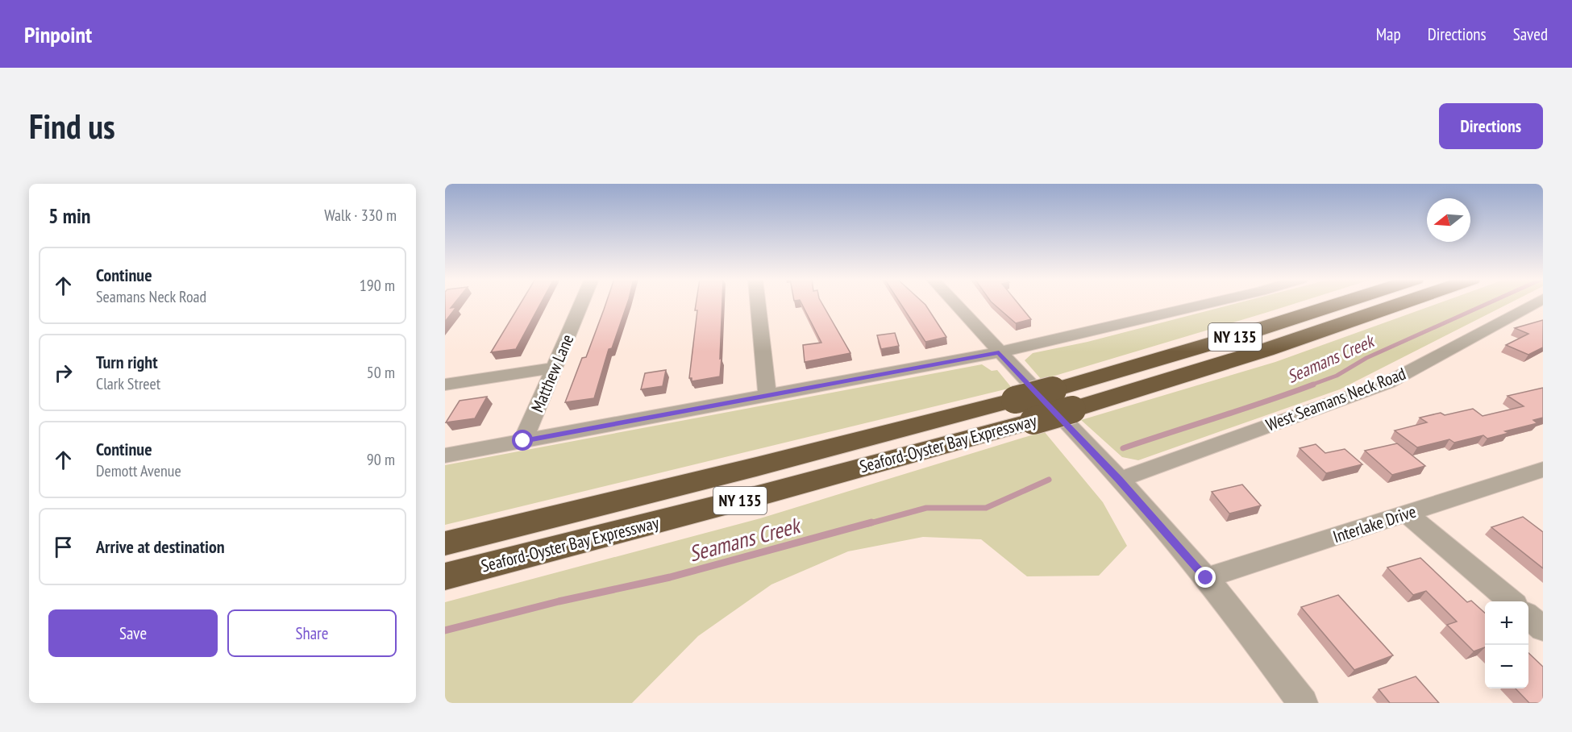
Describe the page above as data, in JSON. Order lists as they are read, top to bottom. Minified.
{"streets":{"highway":["NY 135","Seaford-Oyster Bay Expressway"],"street":["Matthew Lane","West Seamans Neck Road","Interlake Drive"]},"water":["Seamans Creek"],"north":"left","page":{"header":"Pinpoint","nav":["Map","Directions","Saved"],"buttons":["Directions",["Save","Share"]],"title":"Find us","heading":["5 min","Walk · 330 m"],"list":[["Continue","Seamans Neck Road","190 m"],["Turn right","Clark Street","50 m"],["Continue","Demott Avenue","90 m"],"Arrive at destination"],"map_buttons":["+","−"]}}
